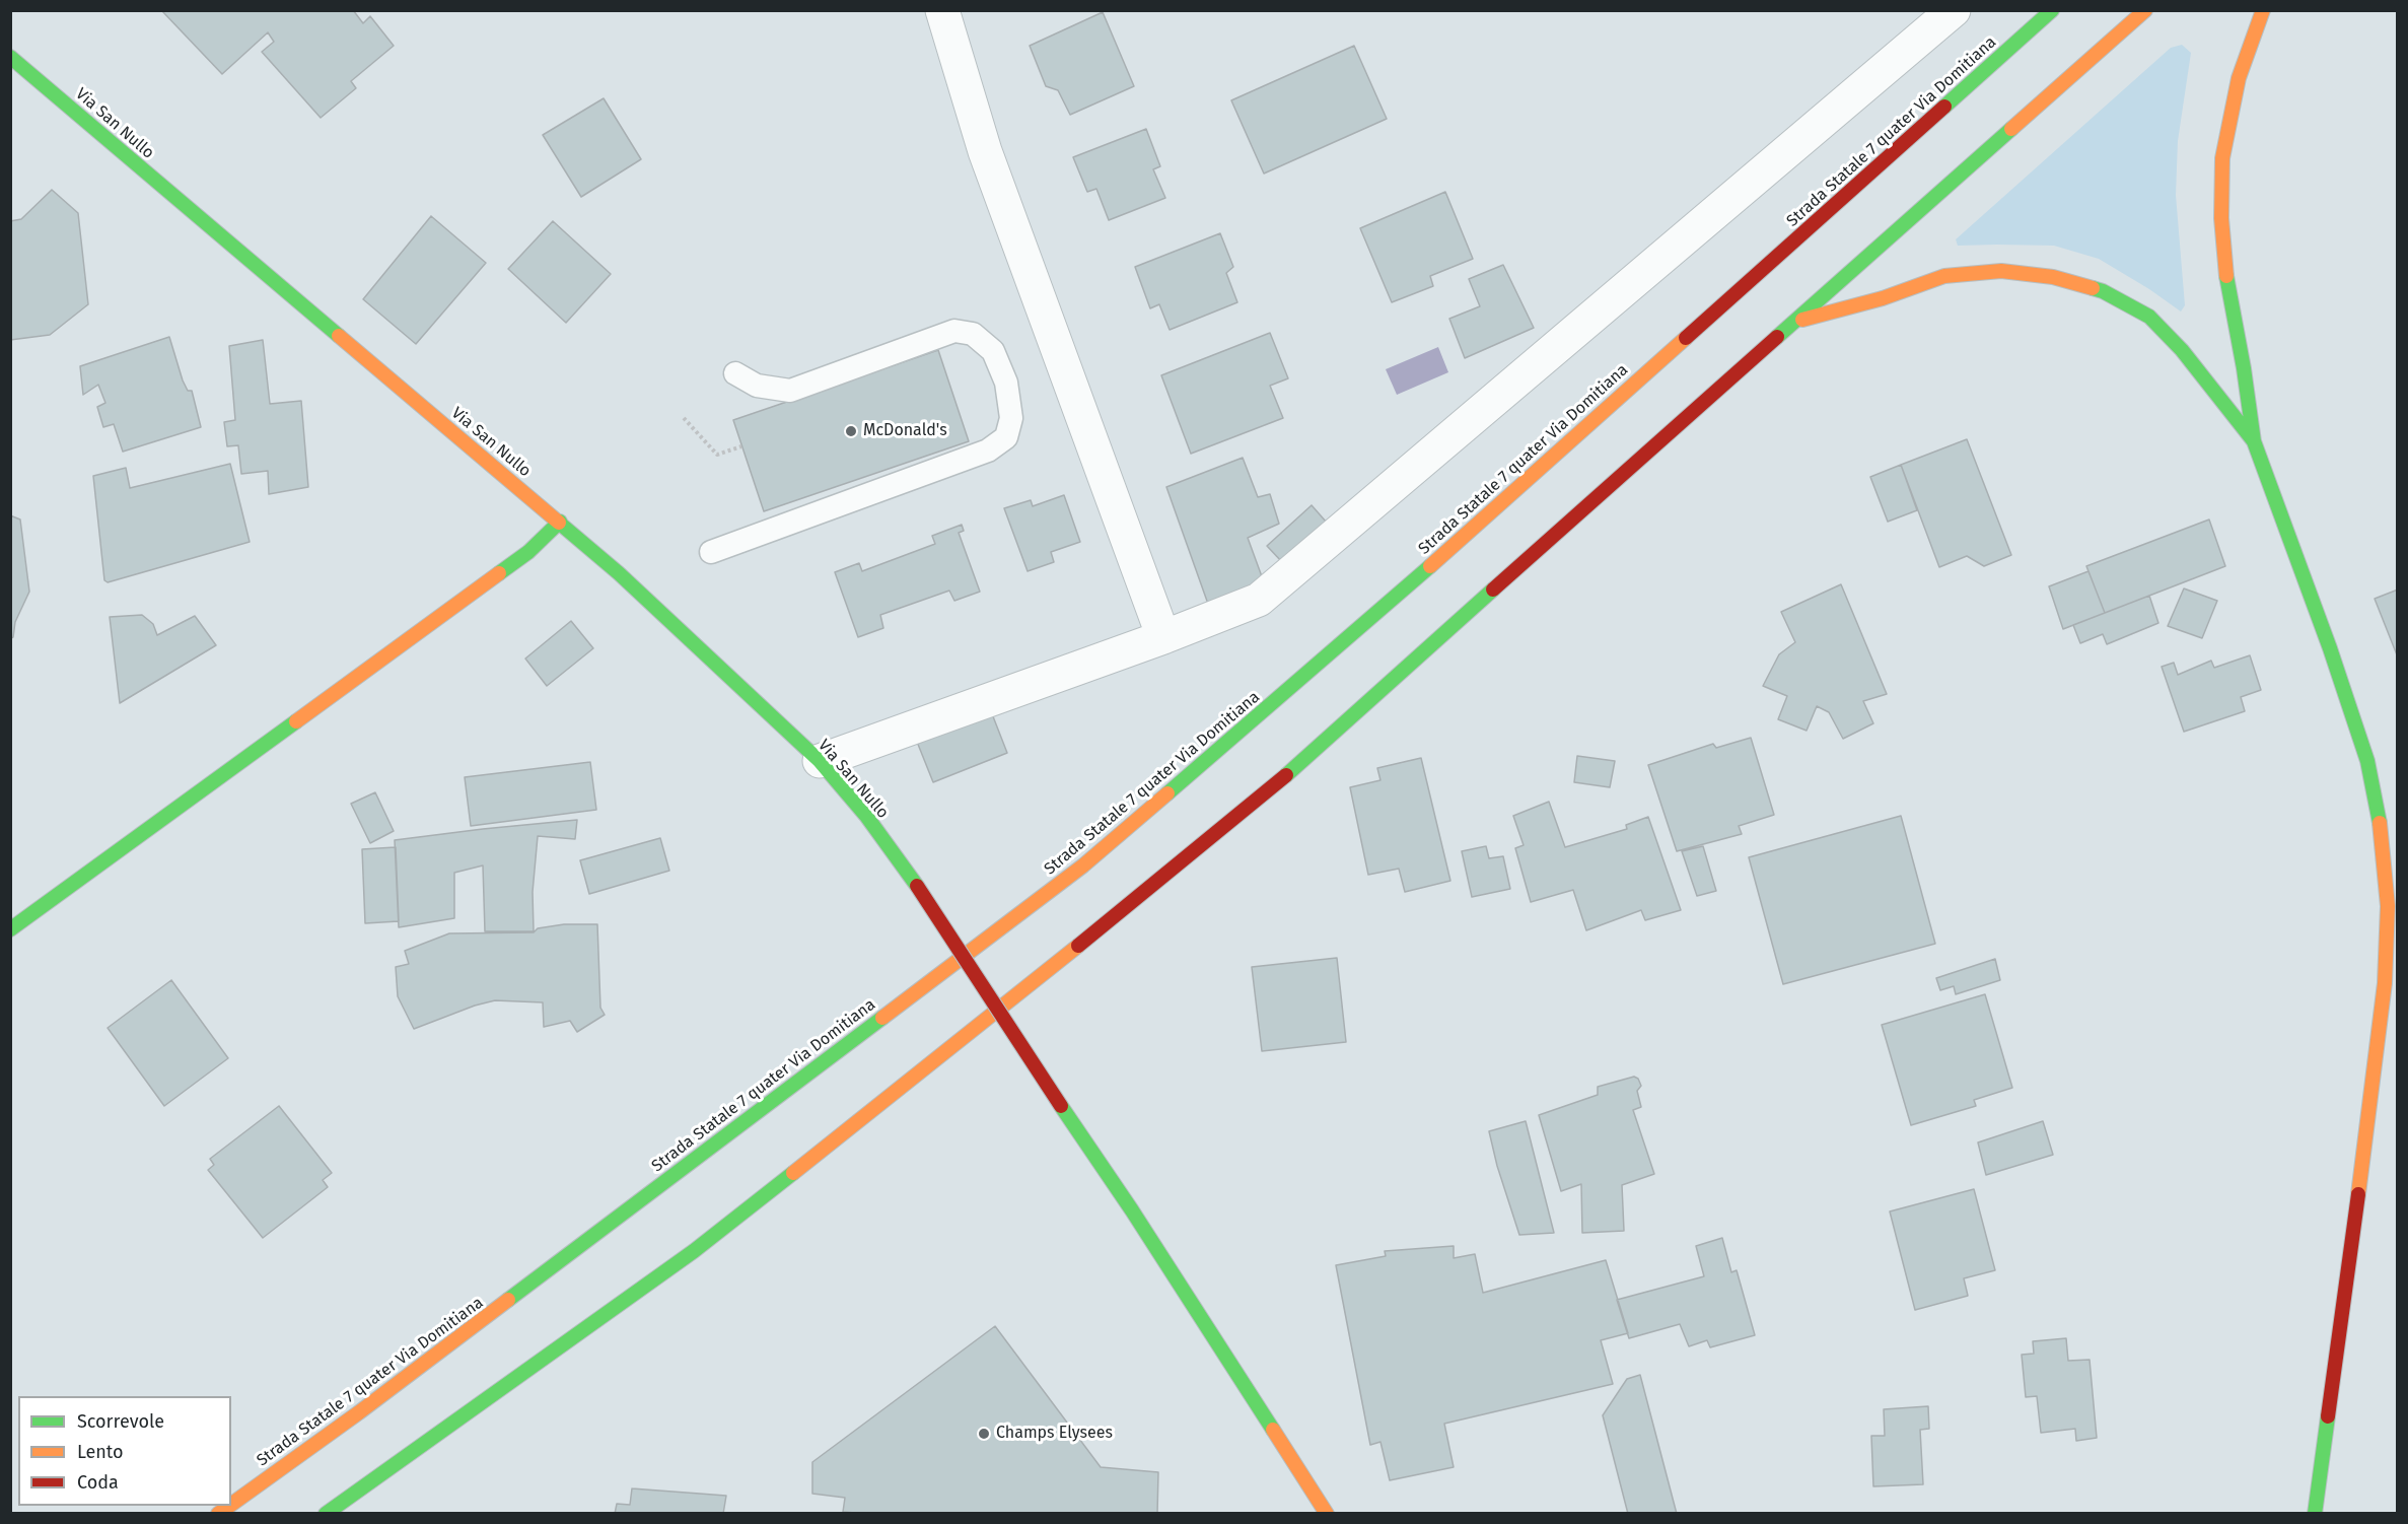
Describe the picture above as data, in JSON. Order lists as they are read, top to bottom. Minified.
{"streets":{"main road":["Via San Nullo","Strada Statale 7 quater Via Domitiana"]},"places":["McDonald's","Champs Elysees"],"legend":["Scorrevole","Lento","Coda"]}
